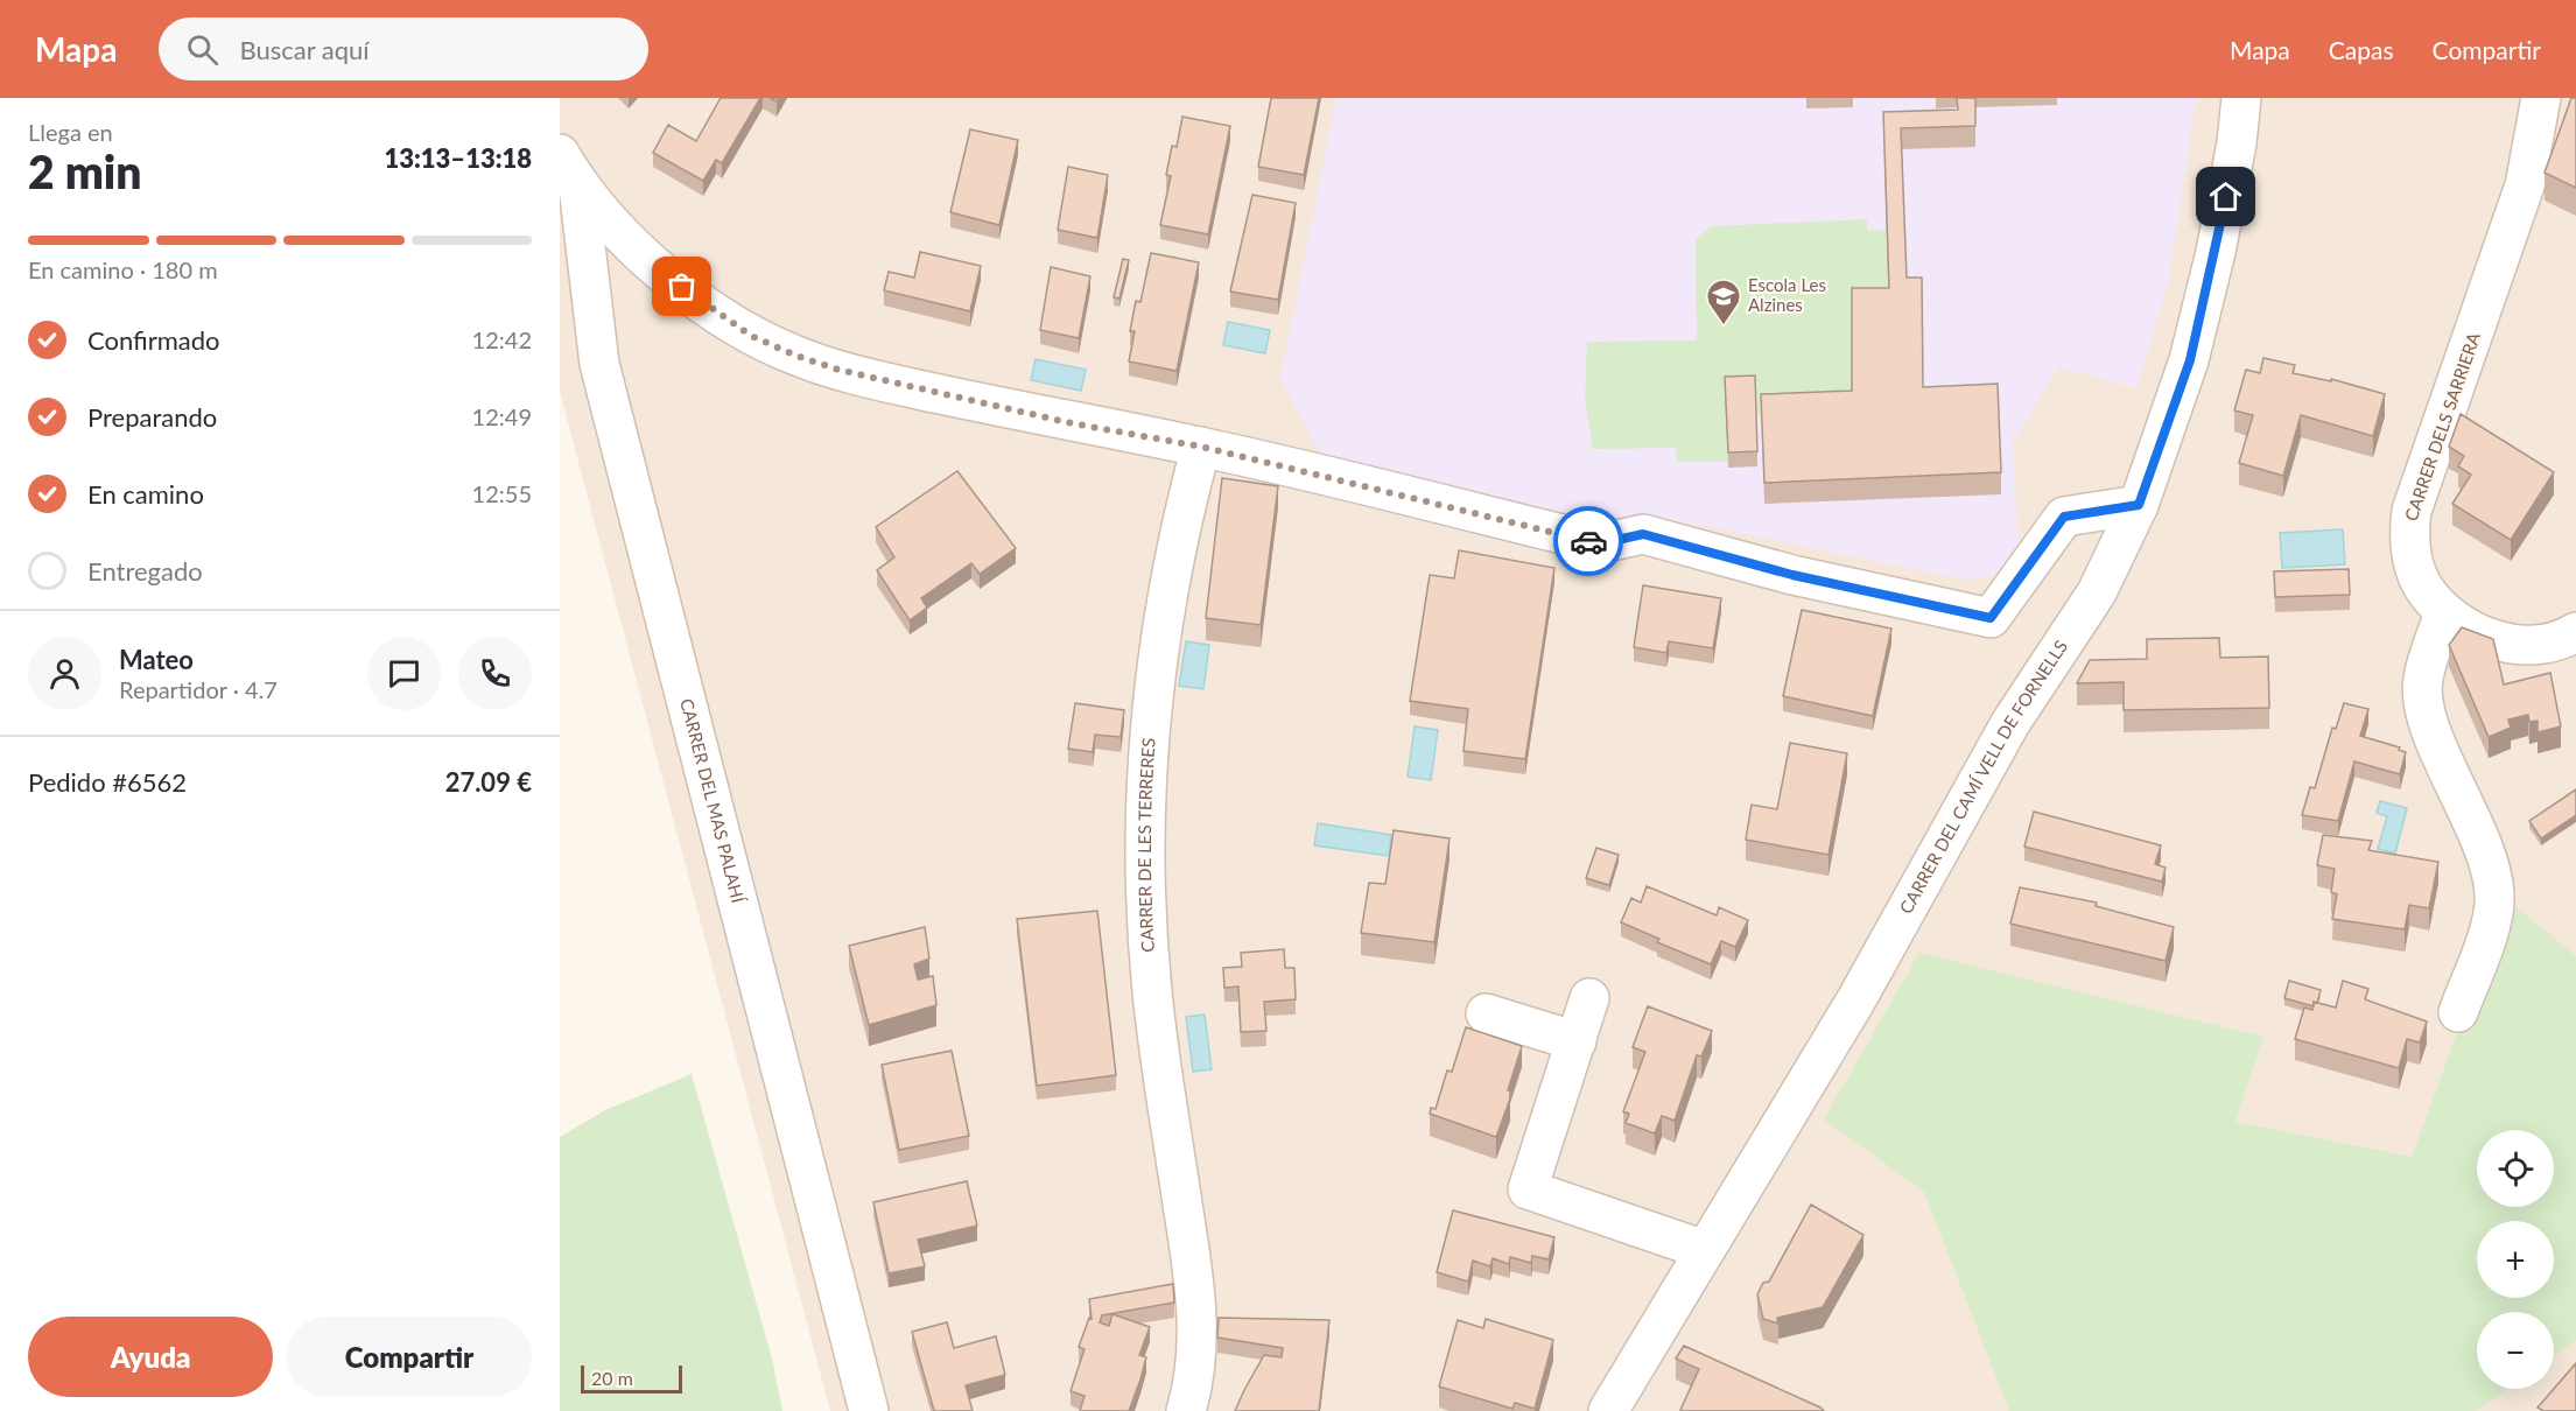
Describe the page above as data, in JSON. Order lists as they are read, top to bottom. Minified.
{"streets":{"street":["CARRER DELS SARRIERA","CARRER DEL CAMÍ VELL DE FORNELLS","CARRER DEL MAS PALAHÍ","CARRER DE LES TERRERES"]},"places":{"school or university":["Escola Les Alzines"]},"scale_bar":"20 m","page":{"header":"Mapa","search":"Buscar aquí","nav":["Mapa","Capas","Compartir"],"heading":["2 min","Llega en","13:13–13:18"],"panel":["Mateo","Repartidor · 4.7","Pedido #6562","27.09 €"],"bar":"En camino · 180 m","list":[["Confirmado","12:42"],["Preparando","12:49"],["En camino","12:55"],"Entregado"],"map_buttons":["+","−"],"buttons":["Ayuda","Compartir"],"scale":"20 m"}}
